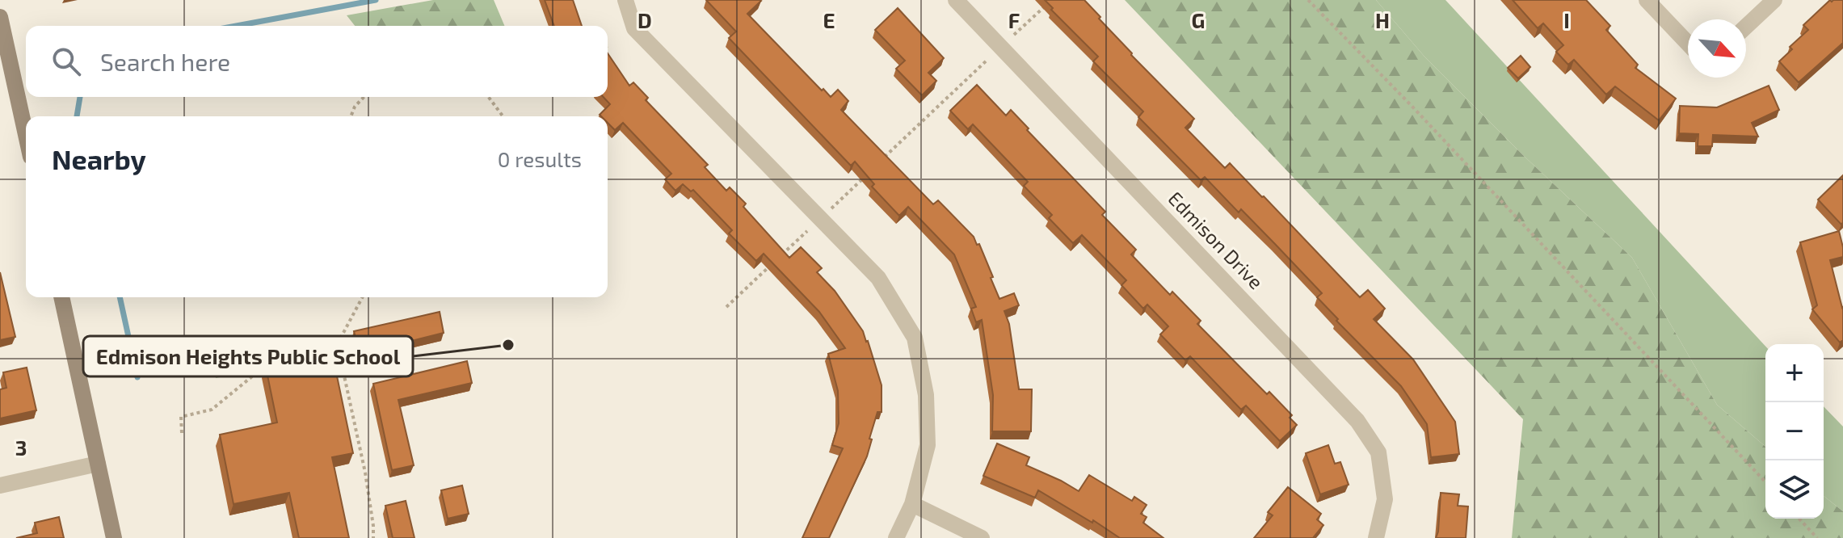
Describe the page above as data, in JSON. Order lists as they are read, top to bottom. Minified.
{"streets":{"street":["Edmison Drive"]},"places":["Edmison Heights Public School"],"north":"bottom right","page":{"search":"Search here","heading":["Nearby","0 results"],"map_buttons":["+","−"]},"grid":{"columns":["D","E","F","G","H","I"],"rows":["3"]}}
